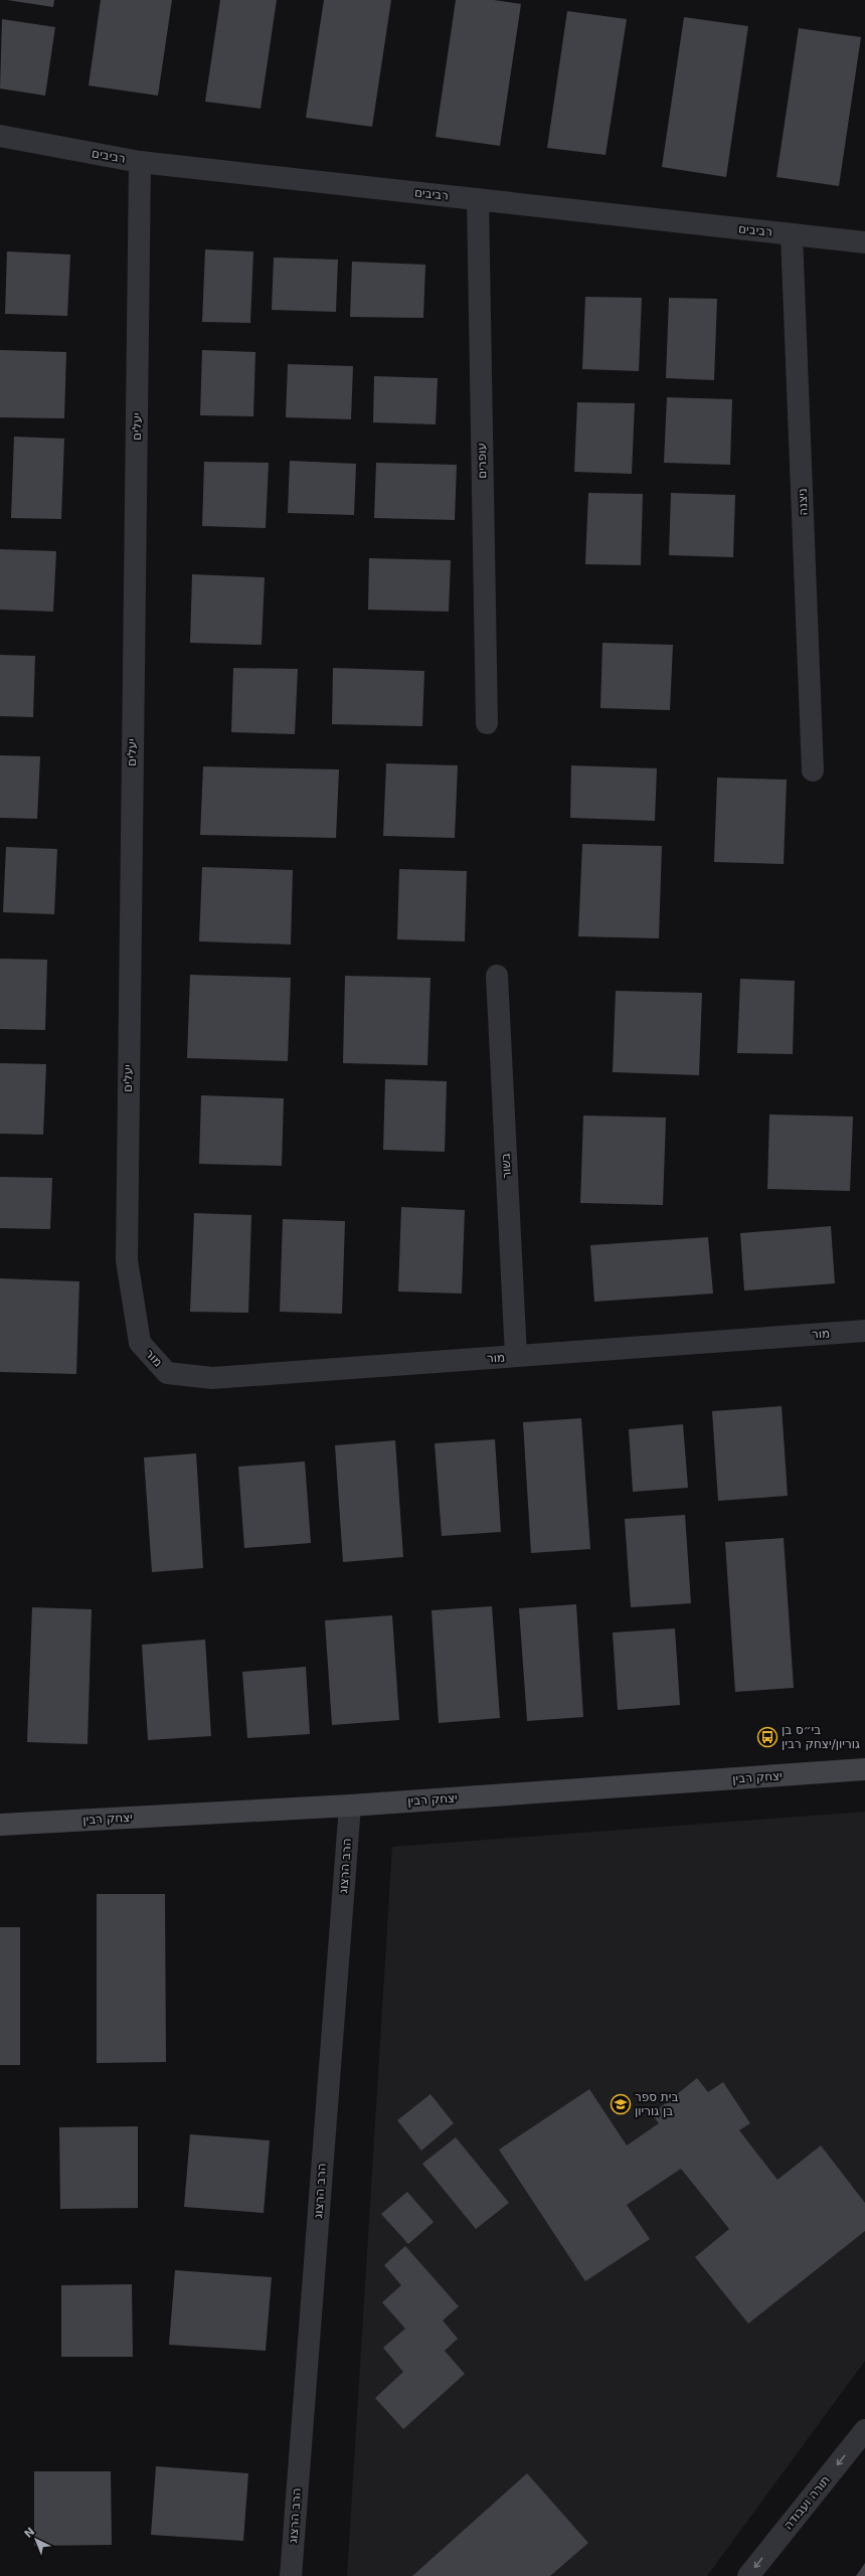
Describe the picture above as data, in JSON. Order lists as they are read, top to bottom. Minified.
{"streets":{"street":["רביבים","יעלים","עופרים","ניצנה","בשור","מור","יצחק רבין","הרב הרצוג","תורה ועבודה"]},"crossings":[["רביבים","יעלים"],["רביבים","עופרים"],["רביבים","ניצנה"],["יעלים","מור"],["בשור","מור"],["יצחק רבין","הרב הרצוג"]],"one_way":["תורה ועבודה"],"places":{"bus stop":["בי״ס בן גוריון/יצחק רבין"],"school or university":["בית ספר בן גוריון"]},"north":"top left"}
